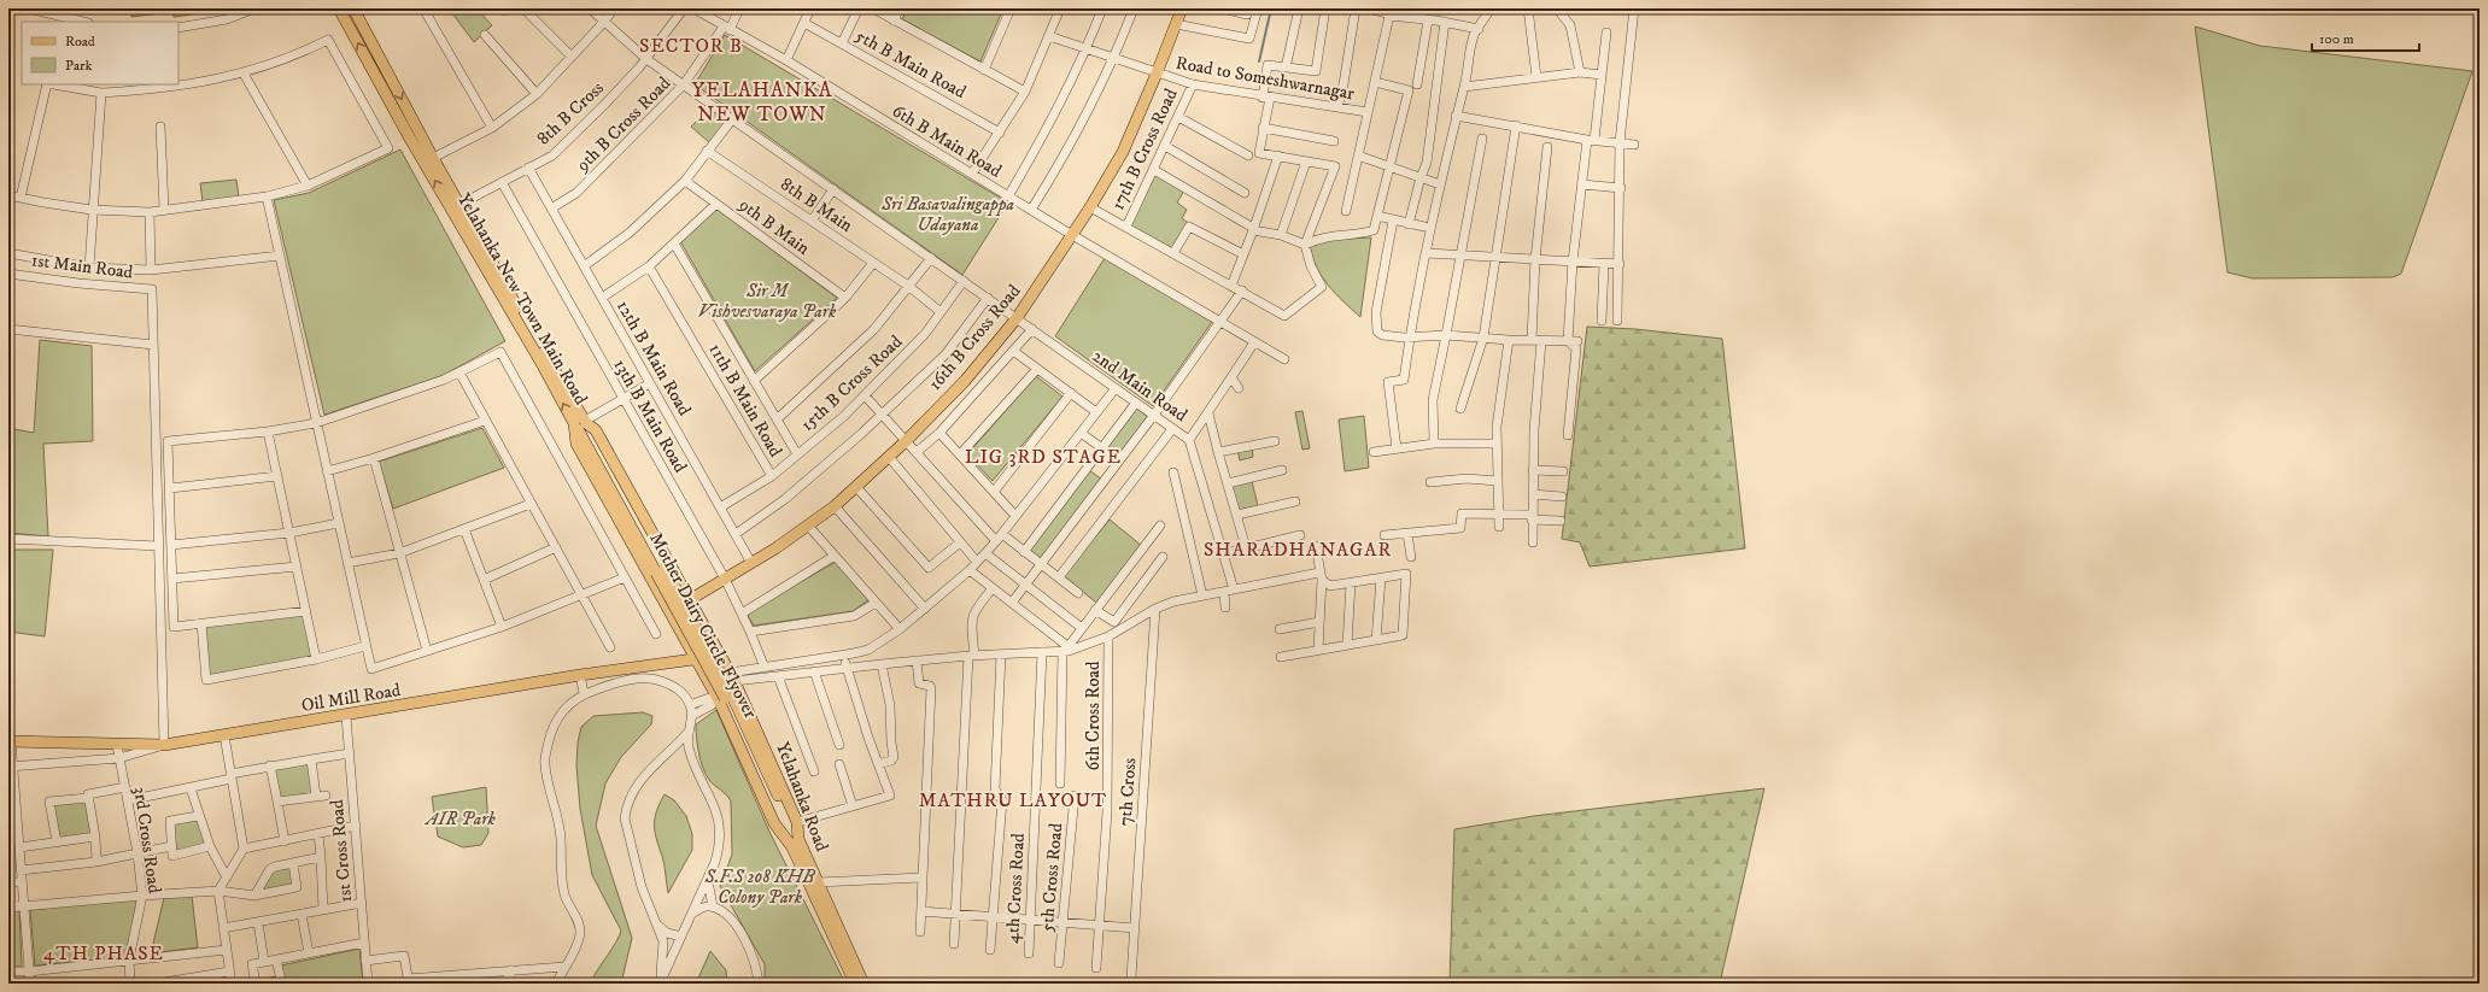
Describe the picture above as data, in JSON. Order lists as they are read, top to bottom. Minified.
{"streets":{"main road":["Yelahanka New Town Main Road","16th B Cross Road","Mother Dairy Circle Flyover","Oil Mill Road","Yelahanka Road"],"street":["5th B Main Road","Road to Someshwarnagar","8th B Cross","9th B Cross Road","6th B Main Road","17th B Cross Road","8th B Main","9th B Main","1st Main Road","12th B Main Road","15th B Cross Road","2nd Main Road","11th B Main Road","13th B Main Road","6th Cross Road","7th Cross","3rd Cross Road","1st Cross Road","5th Cross Road","4th Cross Road"]},"crossings":[["Road to Someshwarnagar","17th B Cross Road"],["Road to Someshwarnagar","16th B Cross Road"],["8th B Cross","Yelahanka New Town Main Road"],["8th B Cross","12th B Main Road"],["8th B Cross","2nd Main Road"],["8th B Cross","13th B Main Road"],["9th B Cross Road","6th B Main Road"],["9th B Cross Road","12th B Main Road"],["9th B Cross Road","2nd Main Road"],["6th B Main Road","16th B Cross Road"],["8th B Main","15th B Cross Road"],["Yelahanka New Town Main Road","16th B Cross Road"],["Yelahanka New Town Main Road","Mother Dairy Circle Flyover"],["Yelahanka New Town Main Road","Oil Mill Road"],["Yelahanka New Town Main Road","Yelahanka Road"],["16th B Cross Road","12th B Main Road"],["16th B Cross Road","2nd Main Road"],["16th B Cross Road","13th B Main Road"],["16th B Cross Road","Yelahanka Road"],["12th B Main Road","15th B Cross Road"],["15th B Cross Road","2nd Main Road"],["15th B Cross Road","11th B Main Road"],["Mother Dairy Circle Flyover","Yelahanka Road"],["Oil Mill Road","3rd Cross Road"],["Oil Mill Road","1st Cross Road"]],"districts":["SECTOR B","YELAHANKA NEW TOWN","LIG 3RD STAGE","SHARADHANAGAR","MATHRU LAYOUT","4TH PHASE"],"parks":["Sri Basavalingappa Udayana","Sir M Vishvesvaraya Park","AIR Park","S.F.S 208 KHB Colony Park"],"legend":["Road","Park"],"scale_bar":"100 m"}
